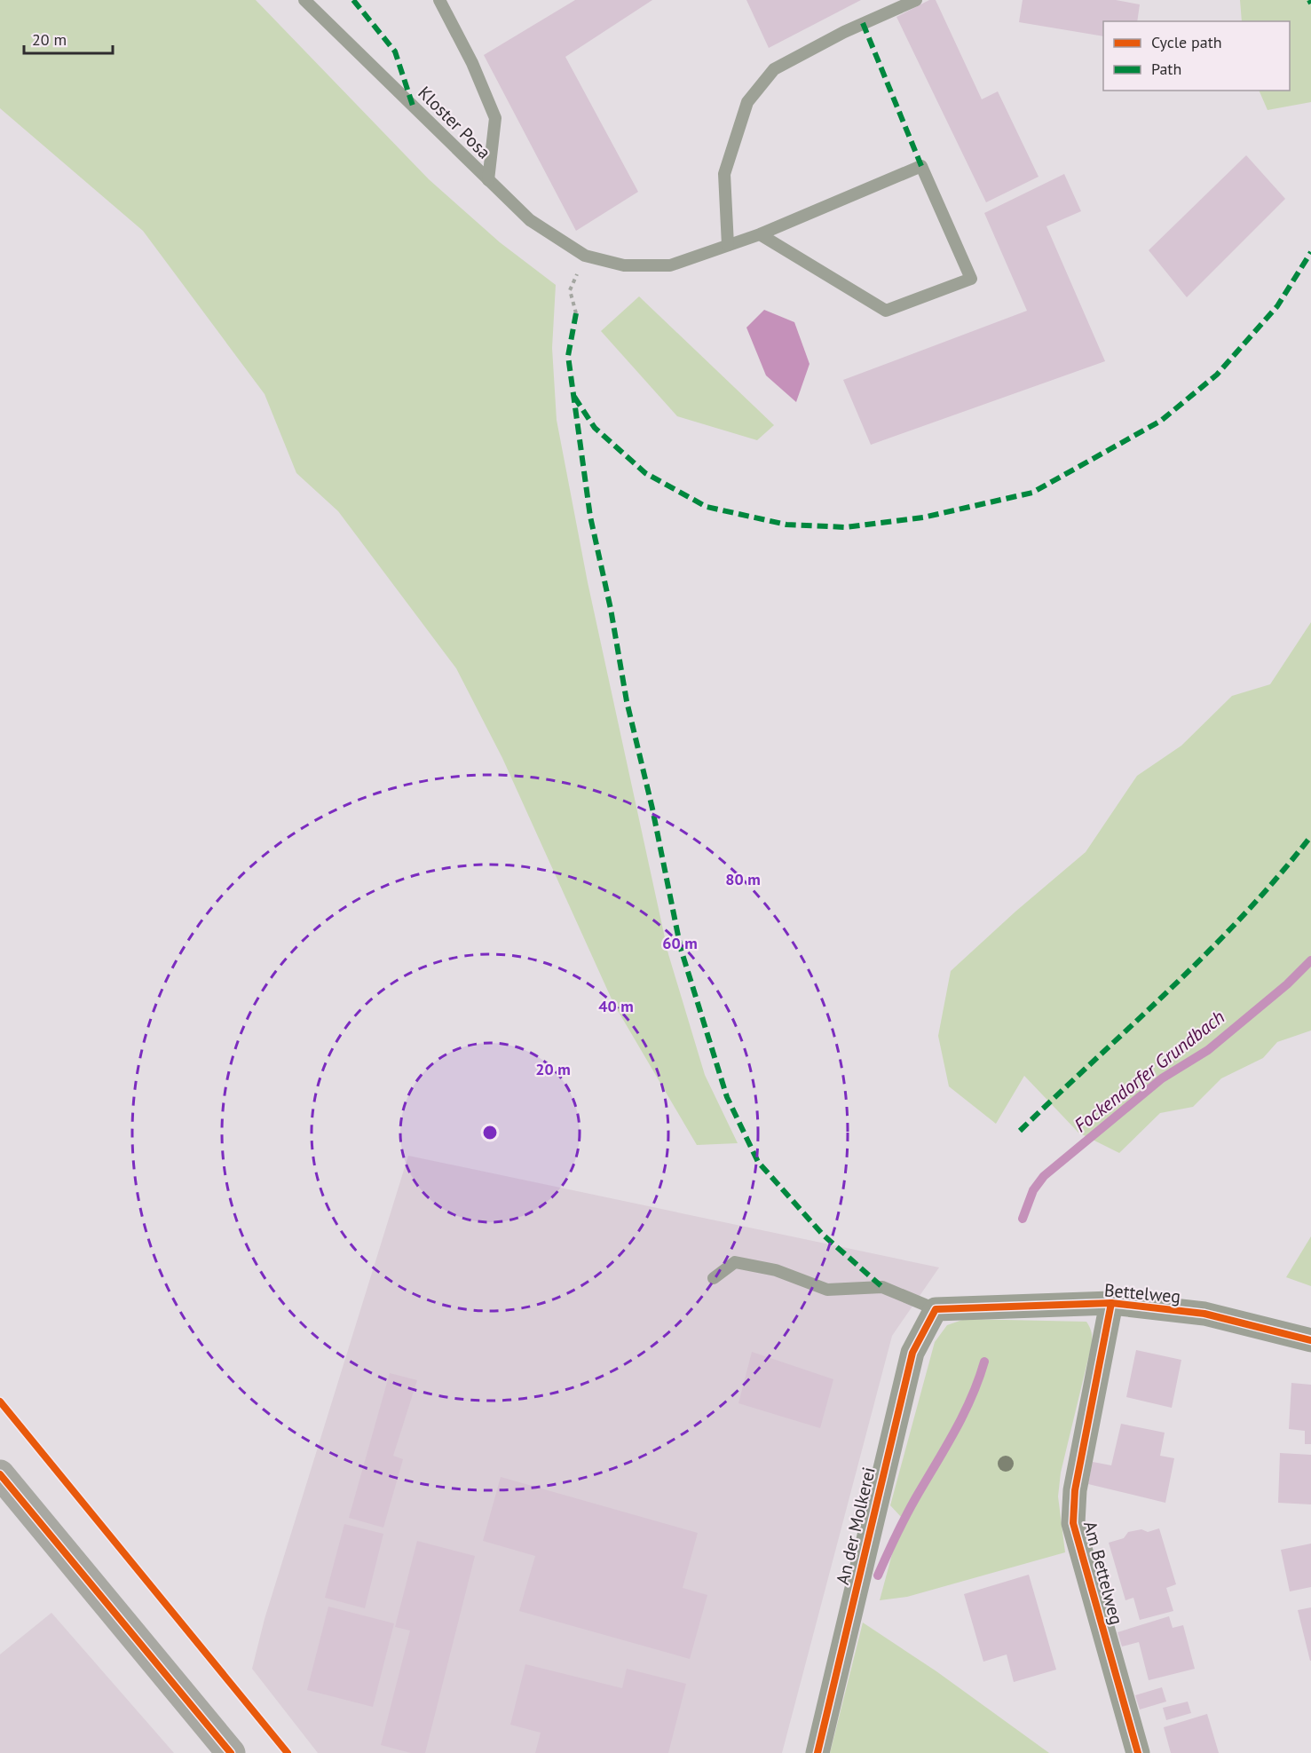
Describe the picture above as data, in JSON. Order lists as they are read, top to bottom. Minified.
{"streets":{"street":["Bettelweg","An der Molkerei","Am Bettelweg"],"lane":["Kloster Posa"]},"crossings":[["Bettelweg","An der Molkerei"],["Bettelweg","Am Bettelweg"]],"water":["Fockendorfer Grundbach"],"legend":["Cycle path","Path"],"scale_bar":"20 m","rings":["80 m","60 m","40 m","20 m"]}
